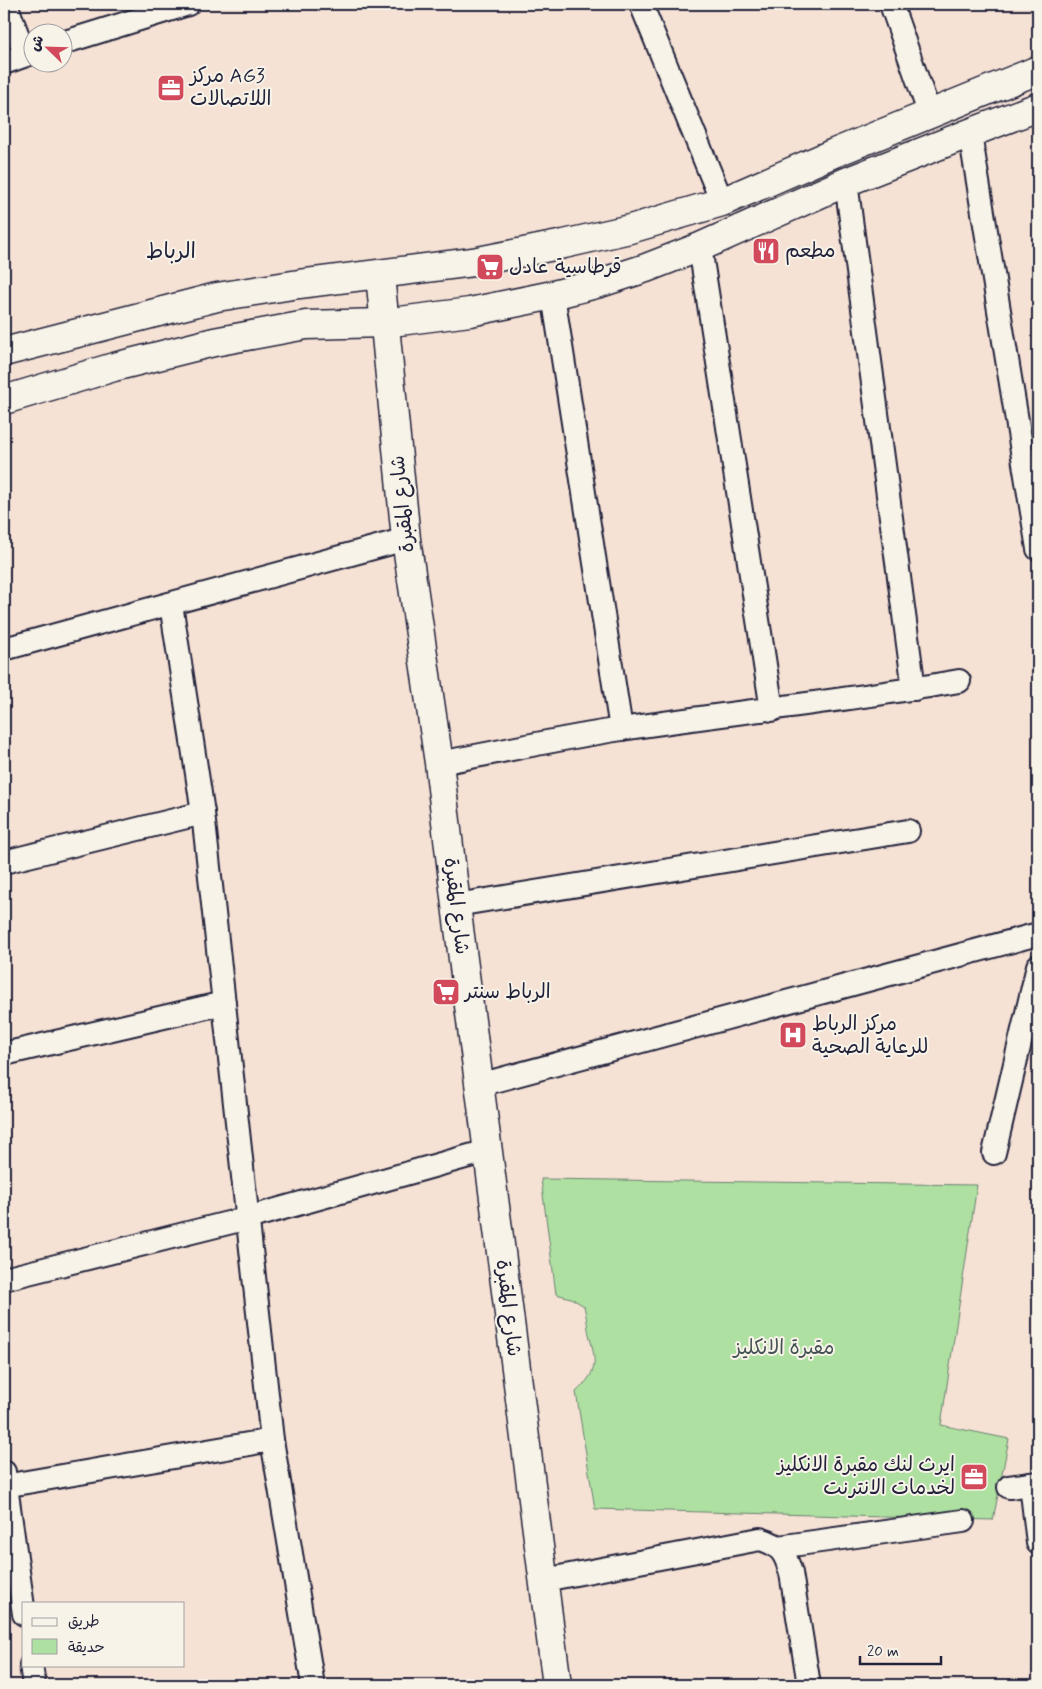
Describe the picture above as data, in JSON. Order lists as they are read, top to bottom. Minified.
{"streets":{"main road":["شارع المقبرة"]},"districts":["الرباط"],"parks":["مقبرة الانكليز"],"places":{"office":["مركز AG3 اللاتصالات","ايرث لنك مقبرة الانكليز لخدمات الانترنت"],"restaurant":["مطعم"],"supermarket":["قرطاسية عادل","الرباط سنتر"],"hospital":["مركز الرباط للرعاية الصحية"]},"legend":["طريق","حديقة"],"scale_bar":"20 m","north":"top left"}
